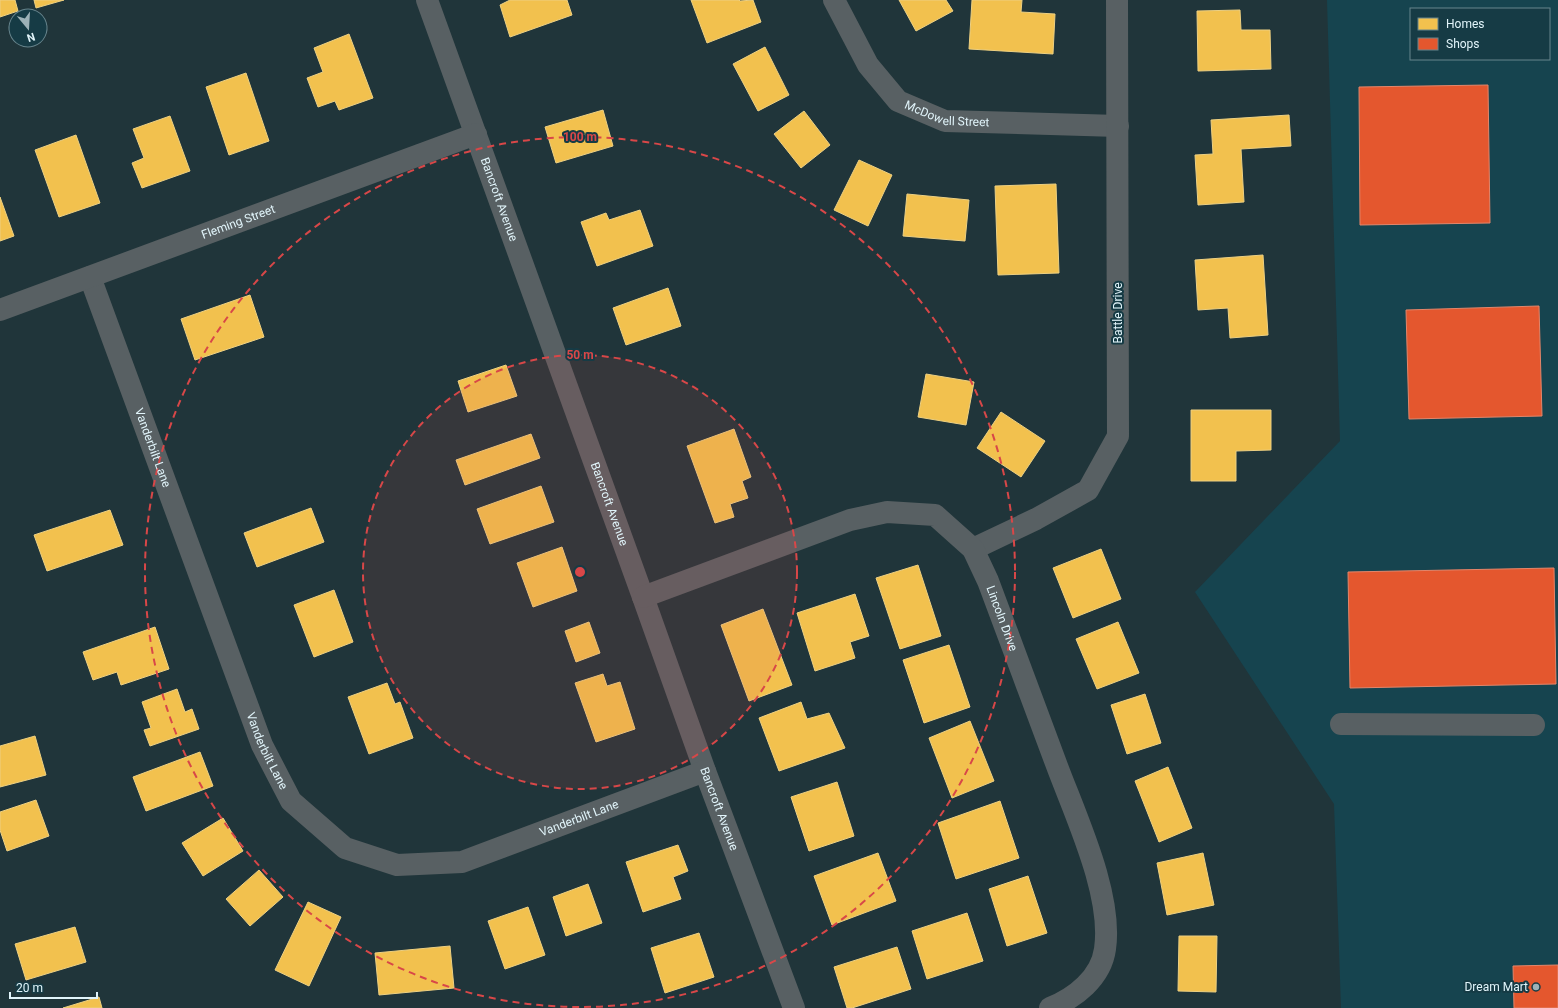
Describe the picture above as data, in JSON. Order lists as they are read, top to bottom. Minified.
{"streets":{"street":["McDowell Street","Bancroft Avenue","Fleming Street","Battle Drive","Vanderbilt Lane","Lincoln Drive"]},"crossings":[["McDowell Street","Battle Drive"],["Bancroft Avenue","Fleming Street"],["Bancroft Avenue","Vanderbilt Lane"],["Bancroft Avenue","Lincoln Drive"],["Fleming Street","Vanderbilt Lane"],["Battle Drive","Lincoln Drive"]],"places":["Dream Mart"],"legend":["Homes","Shops"],"scale_bar":"20 m","north":"bottom","rings":["100 m","50 m"]}
